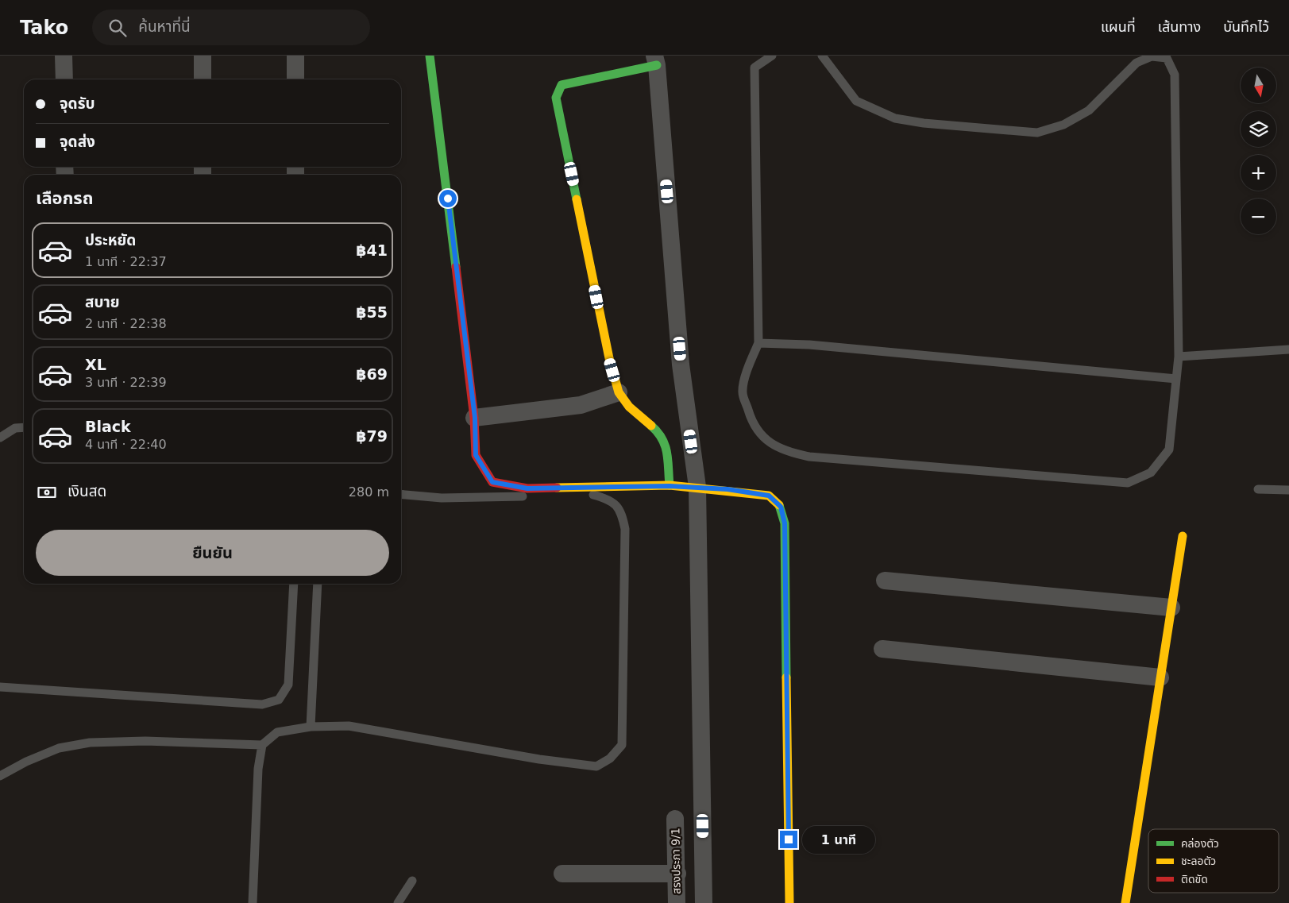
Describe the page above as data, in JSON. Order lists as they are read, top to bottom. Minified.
{"streets":{"street":["สรงประภา 9/1"]},"legend":["คล่องตัว","ชะลอตัว","ติดขัด"],"north":"bottom","page":{"header":"Tako","search":"ค้นหาที่นี่","nav":["แผนที่","เส้นทาง","บันทึกไว้"],"map_buttons":["+","−"],"banner":["จุดรับ","จุดส่ง"],"heading":"เลือกรถ","list":[{"name":"ประหยัด","note":"1 นาที · 22:37","value":"฿41"},{"name":"สบาย","note":"2 นาที · 22:38","value":"฿55"},{"name":"XL","note":"3 นาที · 22:39","value":"฿69"},{"name":"Black","note":"4 นาที · 22:40","value":"฿79"}],"pay":["เงินสด","280 m"],"buttons":"ยืนยัน","bubble":"1 นาที"}}
